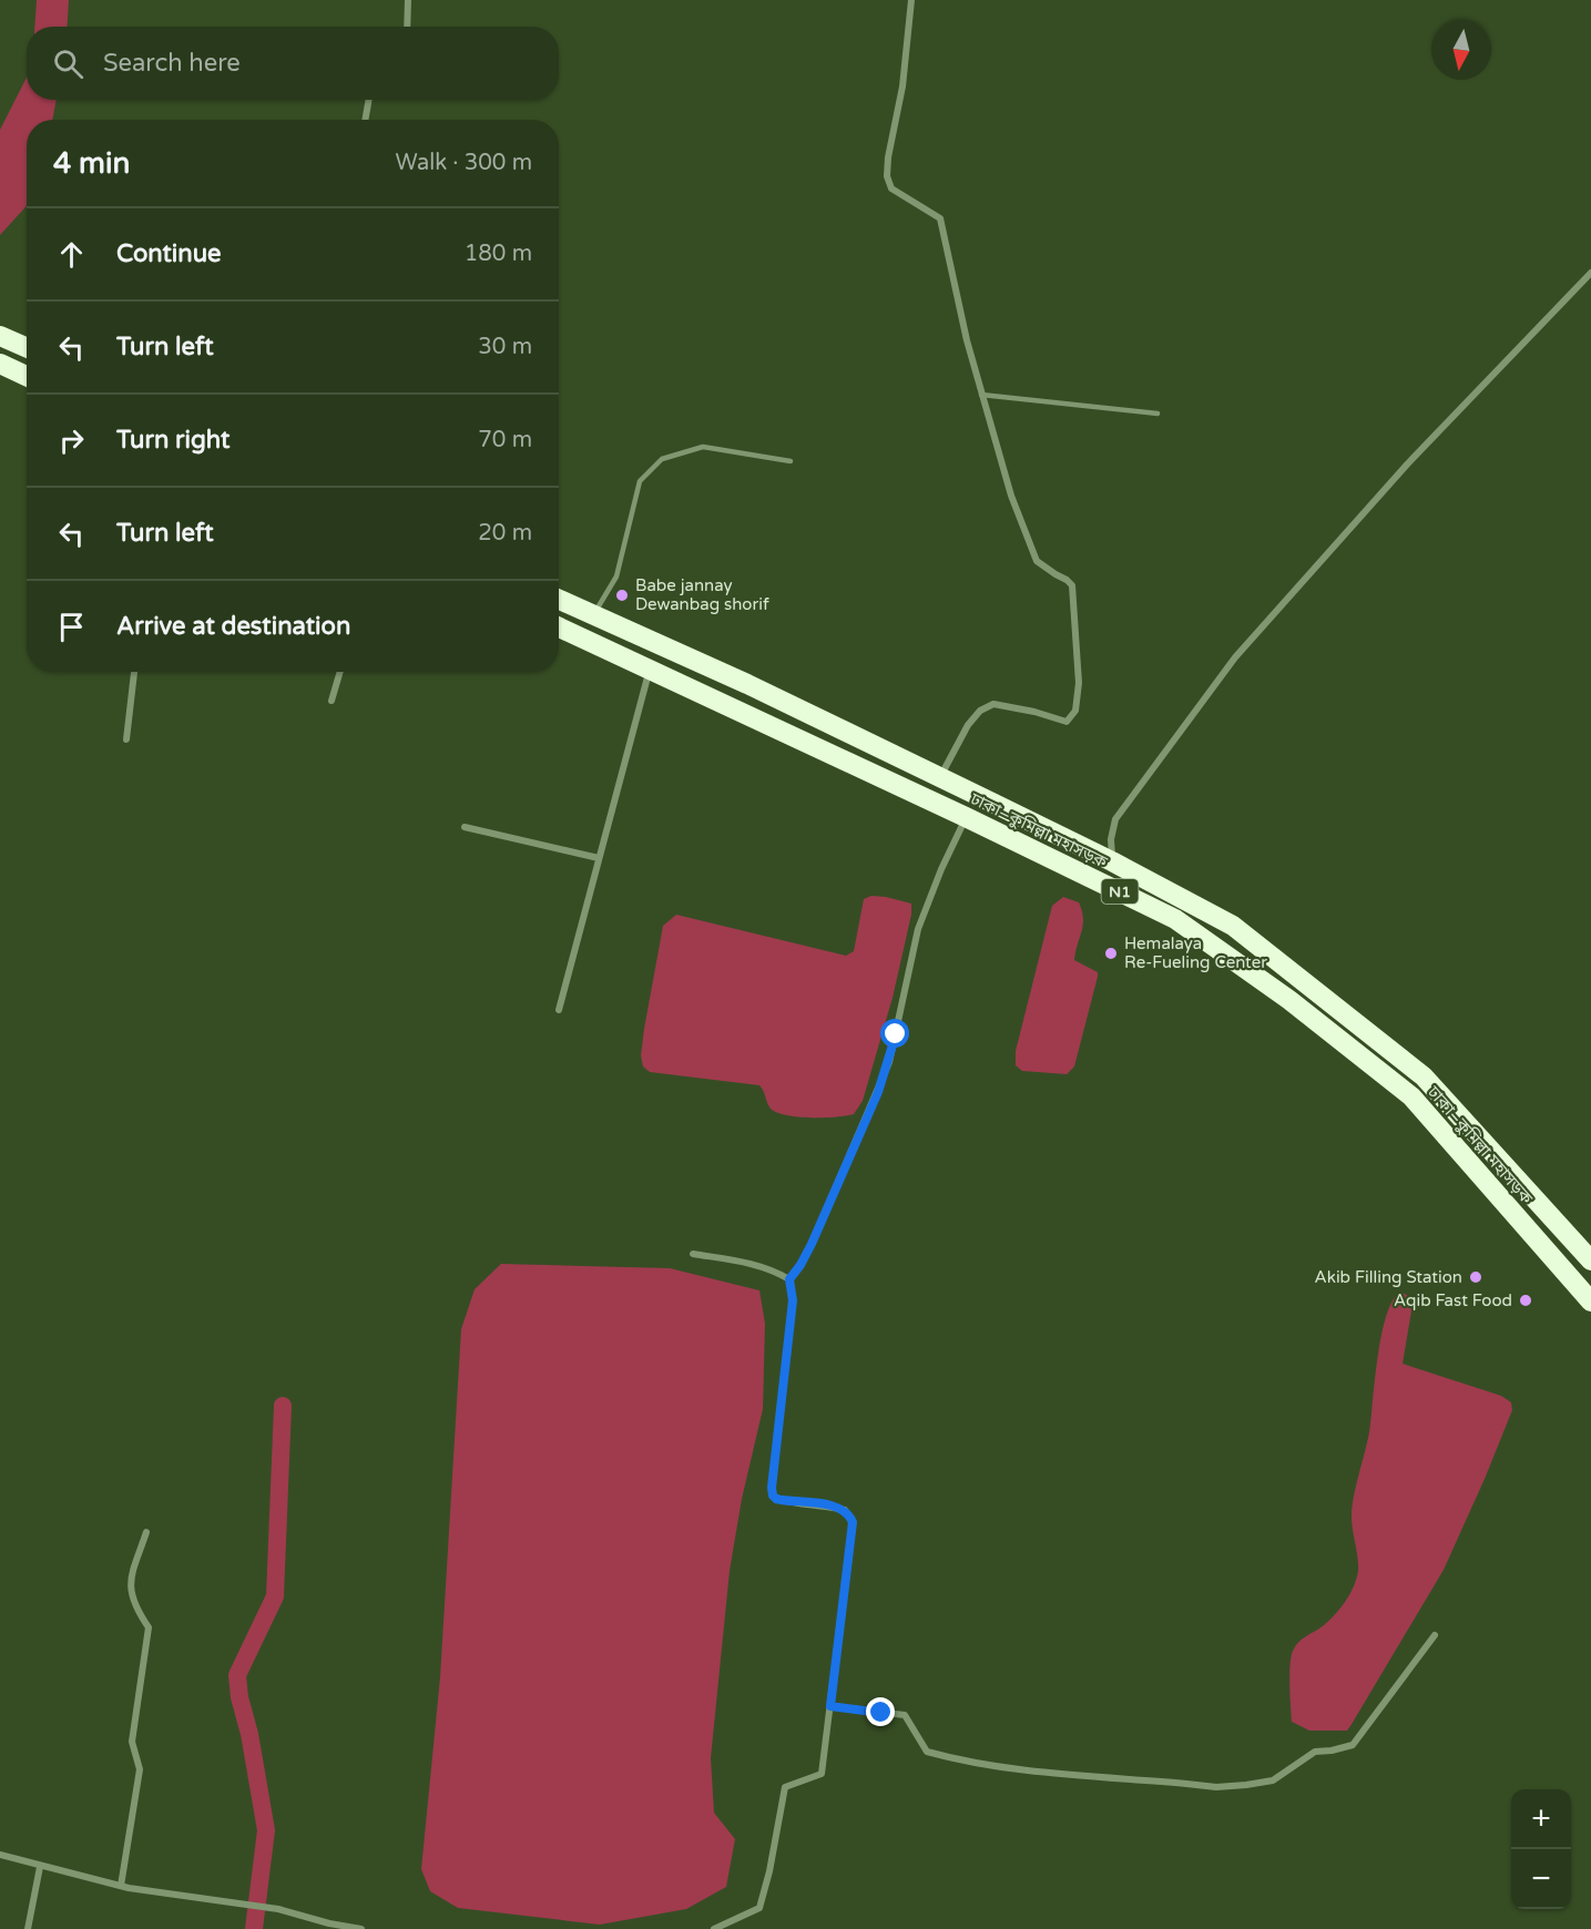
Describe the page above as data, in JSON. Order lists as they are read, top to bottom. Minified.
{"streets":{"highway":["ঢাকা–কুমিল্লা মহাসড়ক","N1"]},"places":["Babe jannay Dewanbag shorif","Hemalaya Re-Fueling Center","Akib Filling Station","Aqib Fast Food"],"north":"bottom","page":{"search":"Search here","heading":["4 min","Walk · 300 m"],"list":[["Continue","180 m"],["Turn left","30 m"],["Turn right","70 m"],["Turn left","20 m"],"Arrive at destination"],"map_buttons":["+","−"]}}
